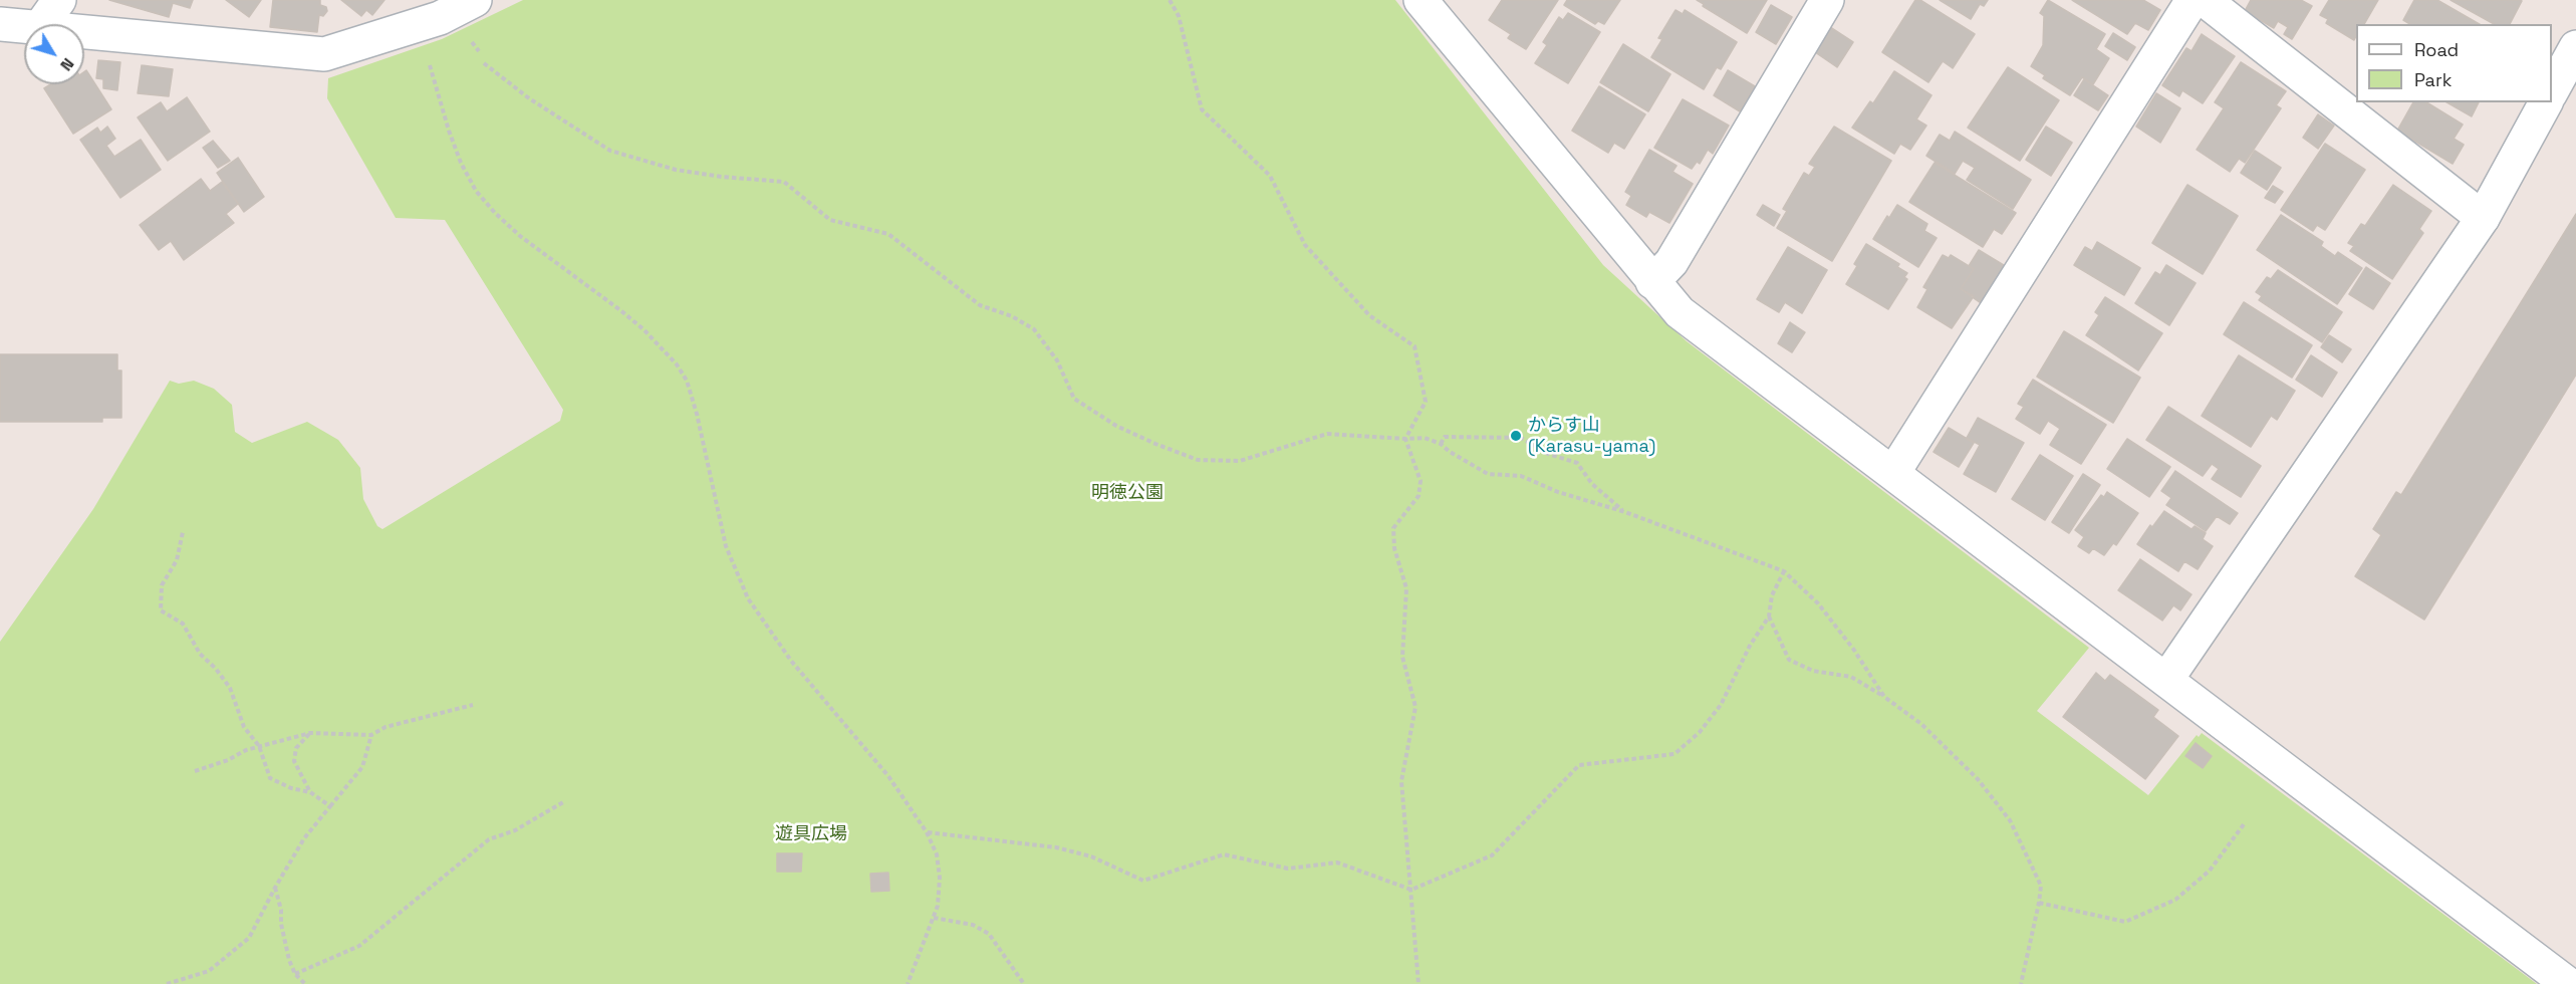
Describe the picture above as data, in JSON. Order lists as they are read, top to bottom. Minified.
{"parks":["明徳公園","遊具広場"],"places":["からす山 (Karasu-yama)"],"legend":["Road","Park"],"north":"bottom right"}
